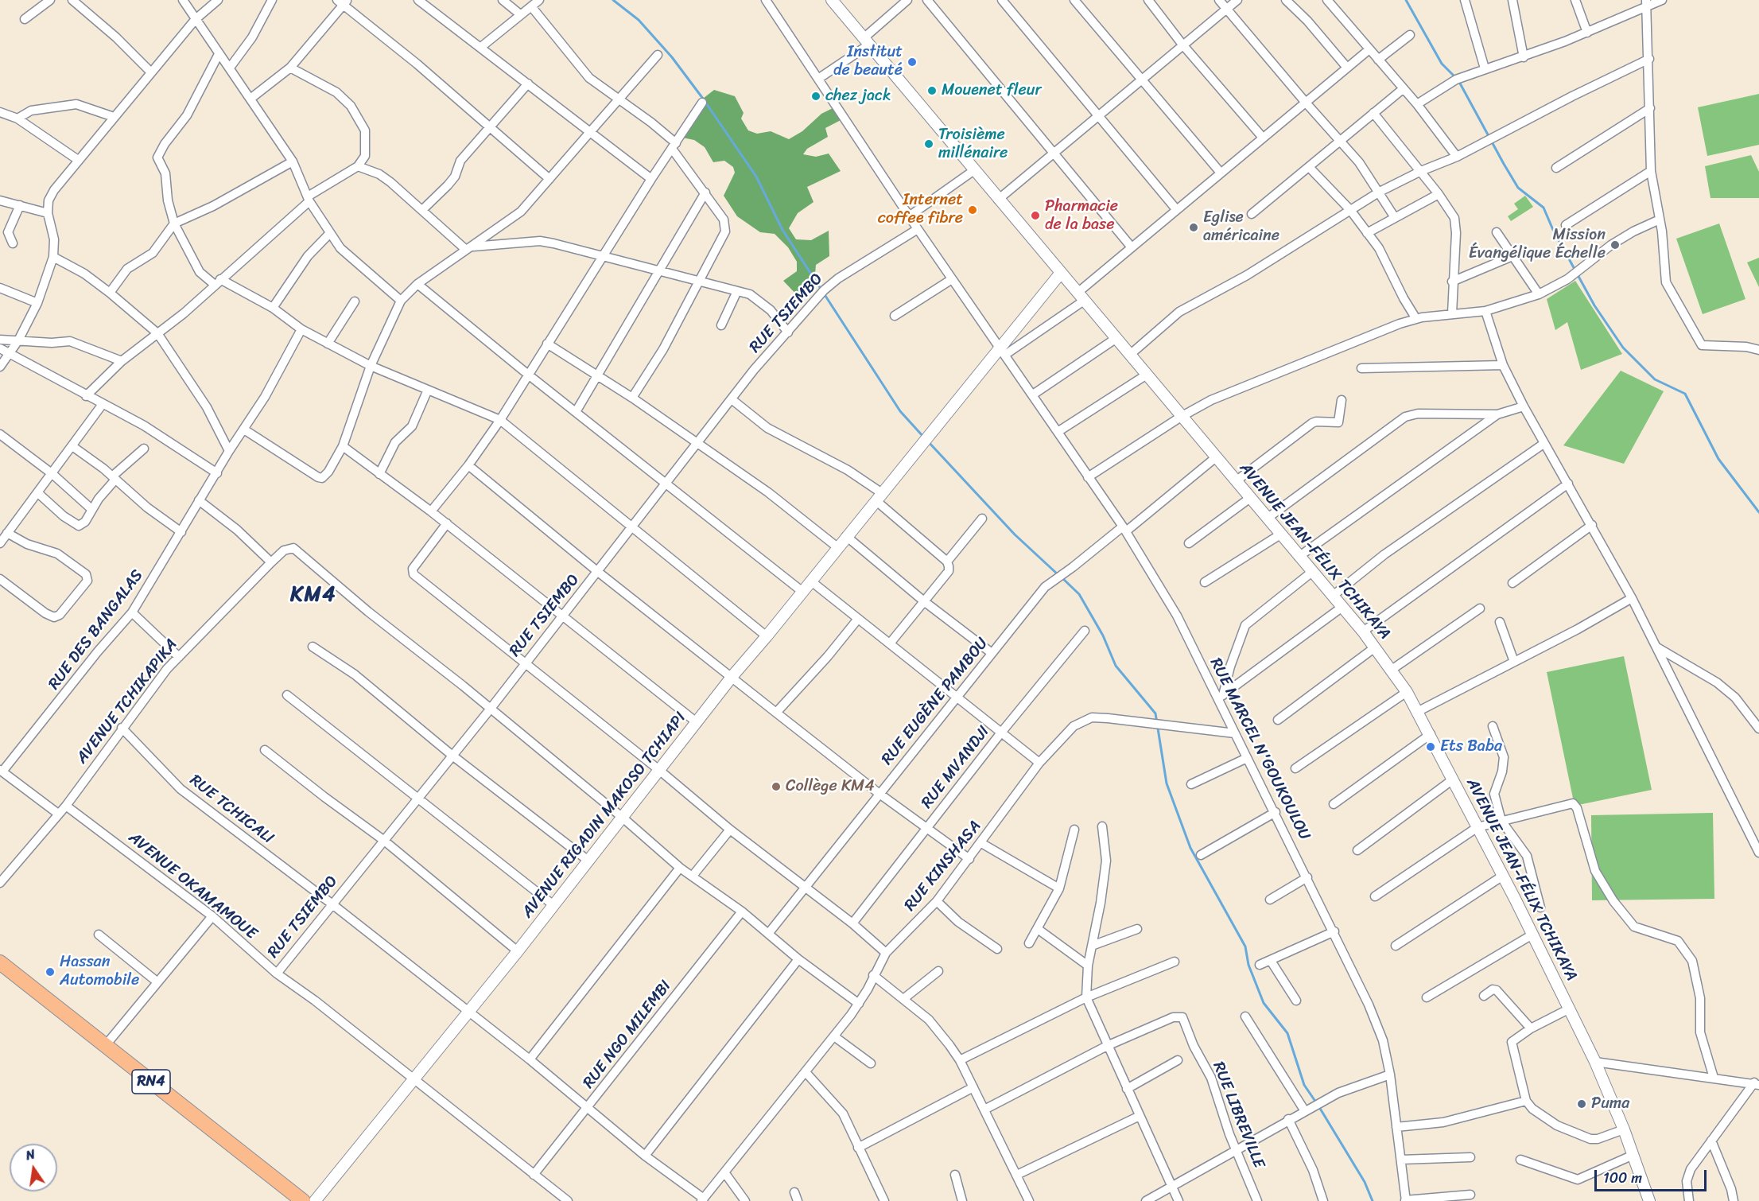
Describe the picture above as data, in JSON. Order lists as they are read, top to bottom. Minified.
{"streets":{"highway":["RN4"],"street":["RUE TSIEMBO","AVENUE JEAN-FÉLIX TCHIKAYA","RUE DES BANGALAS","AVENUE TCHIKAPIKA","RUE EUGÈNE PAMBOU","RUE MARCEL N'GOUKOULOU","RUE MVANDJI","RUE TCHICALI","AVENUE RIGADIN MAKOSO TCHIAPI","RUE KINSHASA","AVENUE OKAMAMOUE","RUE NGO MILEMBI","RUE LIBREVILLE"]},"crossings":[["RUE TSIEMBO","AVENUE TCHIKAPIKA"],["RUE TSIEMBO","RUE MARCEL N'GOUKOULOU"],["RUE TSIEMBO","RUE TCHICALI"],["RUE TSIEMBO","AVENUE OKAMAMOUE"],["AVENUE JEAN-FÉLIX TCHIKAYA","RUE EUGÈNE PAMBOU"],["AVENUE JEAN-FÉLIX TCHIKAYA","AVENUE RIGADIN MAKOSO TCHIAPI"],["AVENUE TCHIKAPIKA","RUE TCHICALI"],["AVENUE TCHIKAPIKA","AVENUE OKAMAMOUE"],["RUE EUGÈNE PAMBOU","RUE MARCEL N'GOUKOULOU"],["RUE MARCEL N'GOUKOULOU","AVENUE RIGADIN MAKOSO TCHIAPI"],["RUE MARCEL N'GOUKOULOU","RUE KINSHASA"],["RUE TCHICALI","AVENUE RIGADIN MAKOSO TCHIAPI"],["RUE TCHICALI","RUE KINSHASA"],["RUE TCHICALI","RUE NGO MILEMBI"],["AVENUE RIGADIN MAKOSO TCHIAPI","AVENUE OKAMAMOUE"],["AVENUE OKAMAMOUE","RUE NGO MILEMBI"]],"districts":["KM4"],"places":["Institut de beauté","Mouenet fleur","chez jack","Troisième millénaire","Internet coffee fibre","Pharmacie de la base","Eglise américaine","Mission Évangélique Échelle","Ets Baba","Collège KM4","Hassan Automobile","Puma"],"scale_bar":"100 m","north":"top"}
